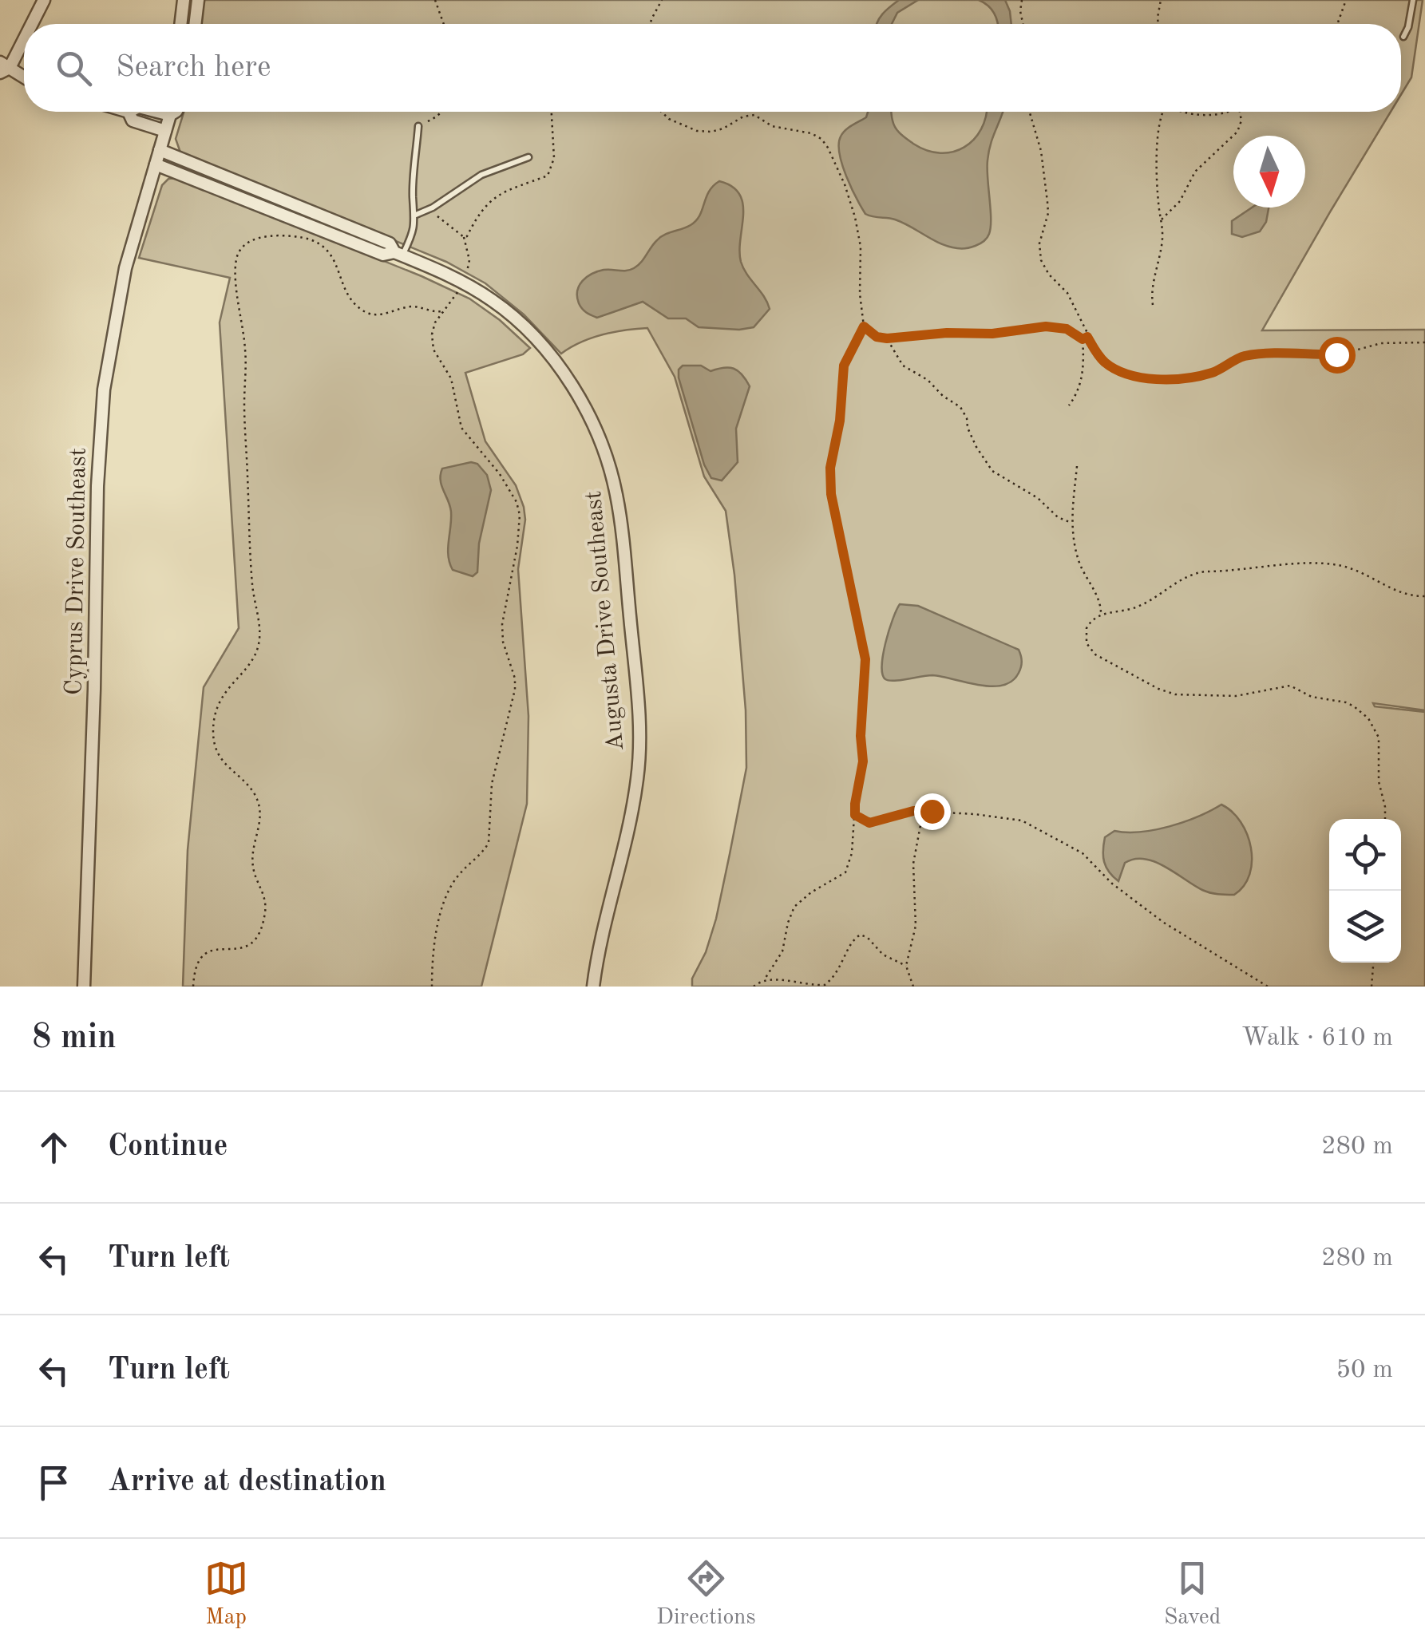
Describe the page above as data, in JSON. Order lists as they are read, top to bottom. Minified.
{"streets":{"street":["Cyprus Drive Southeast","Augusta Drive Southeast"]},"crossings":[["Cyprus Drive Southeast","Augusta Drive Southeast"]],"north":"bottom","page":{"search":"Search here","heading":["8 min","Walk · 610 m"],"list":[["Continue","280 m"],["Turn left","280 m"],["Turn left","50 m"],"Arrive at destination"],"nav":["Map","Directions","Saved"]}}
